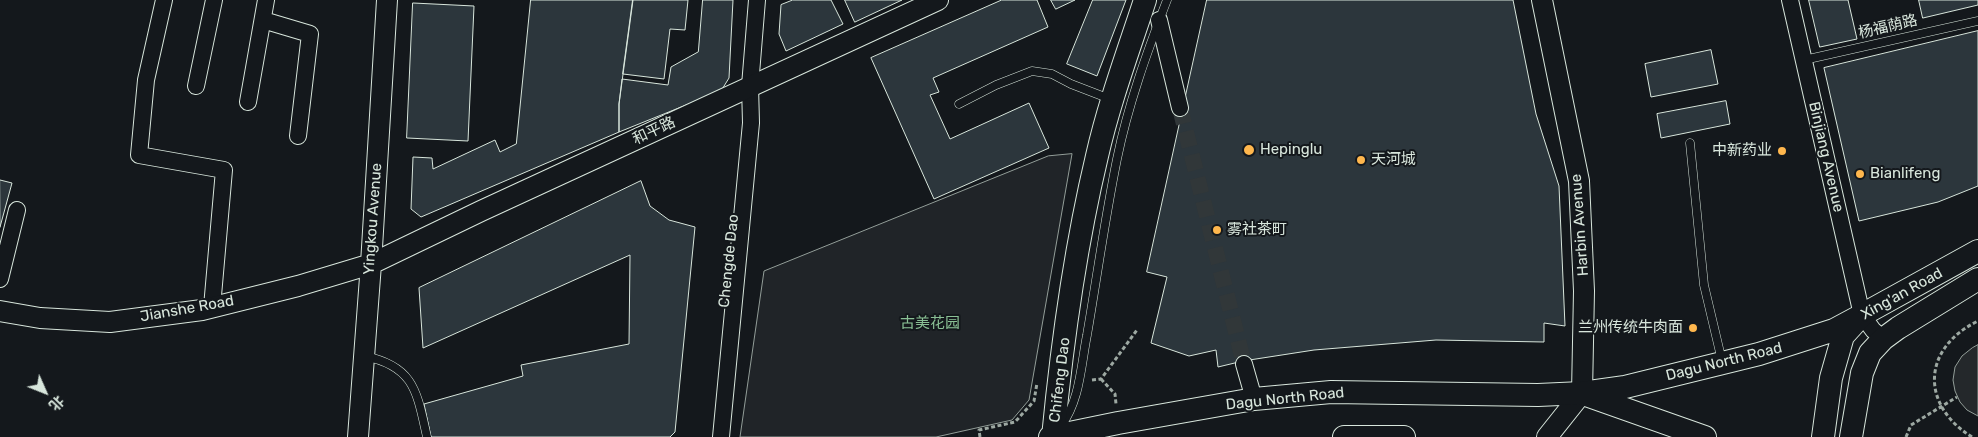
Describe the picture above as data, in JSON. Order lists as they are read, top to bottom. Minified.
{"streets":{"main road":["Xing'an Road","Dagu North Road","Chifeng Dao"],"street":["和平路","Binjiang Avenue","Yingkou Avenue","Harbin Avenue","Chengde Dao","Jianshe Road"],"lane":["杨福荫路"]},"crossings":[["杨福荫路","Binjiang Avenue"],["和平路","Yingkou Avenue"],["和平路","Chengde Dao"],["和平路","Jianshe Road"],["Binjiang Avenue","Xing'an Road"],["Binjiang Avenue","Dagu North Road"],["Yingkou Avenue","Jianshe Road"],["Harbin Avenue","Dagu North Road"],["Xing'an Road","Dagu North Road"],["Dagu North Road","Chifeng Dao"]],"parks":["古美花园"],"places":["Hepinglu","中新药业","天河城","Bianlifeng","雾社茶町","兰州传统牛肉面"],"north":"bottom right"}
